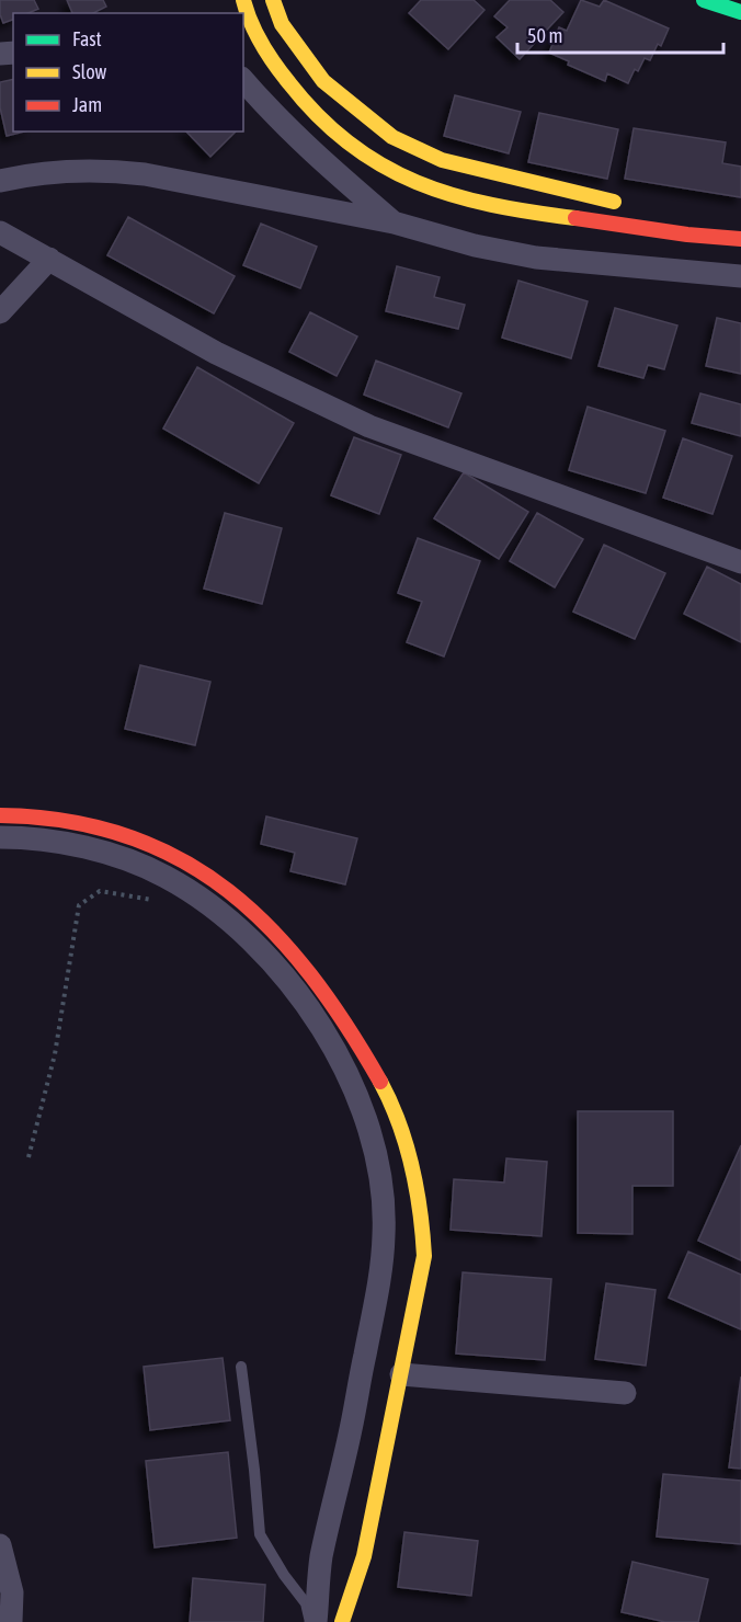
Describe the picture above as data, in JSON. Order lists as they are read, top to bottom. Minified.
{"legend":["Fast","Slow","Jam"],"scale_bar":"50 m"}
